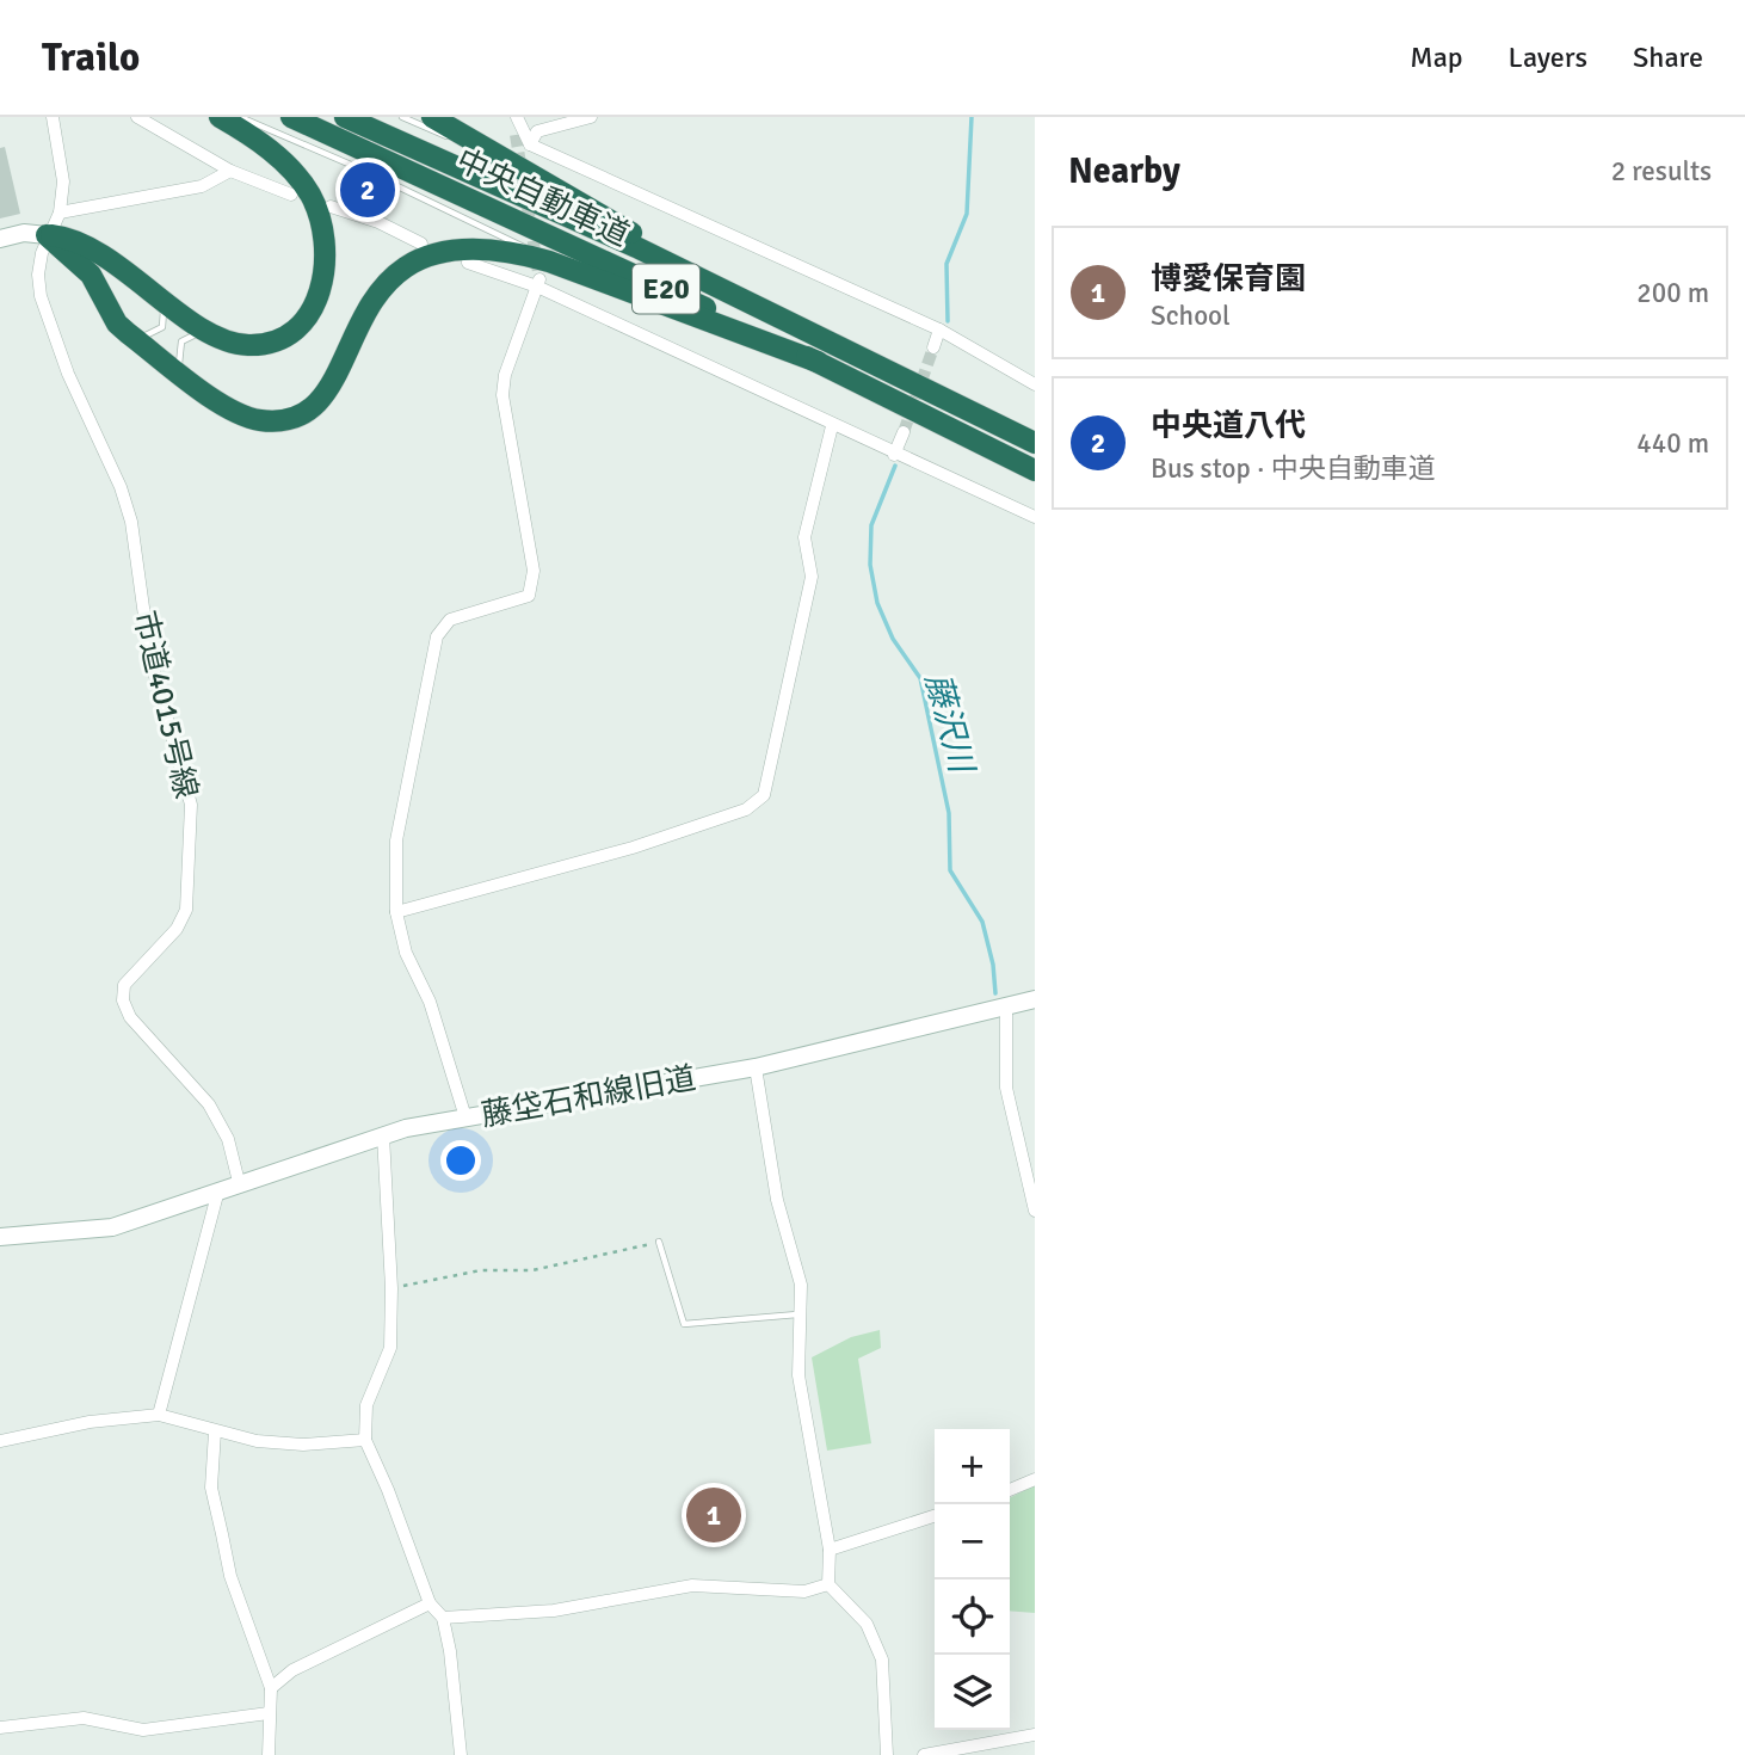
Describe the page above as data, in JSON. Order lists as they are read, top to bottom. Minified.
{"streets":{"highway":["中央自動車道","E20"],"street":["市道4015号線","藤垈石和線旧道"]},"crossings":[["市道4015号線","藤垈石和線旧道"]],"water":["藤沢川"],"page":{"header":"Trailo","nav":["Map","Layers","Share"],"heading":["Nearby","2 results"],"pins":["2","1"],"list":[{"mark":"1","name":"博愛保育園","note":"School","value":"200 m"},{"mark":"2","name":"中央道八代","note":"Bus stop · 中央自動車道","value":"440 m"}],"map_buttons":["+","−"]}}
